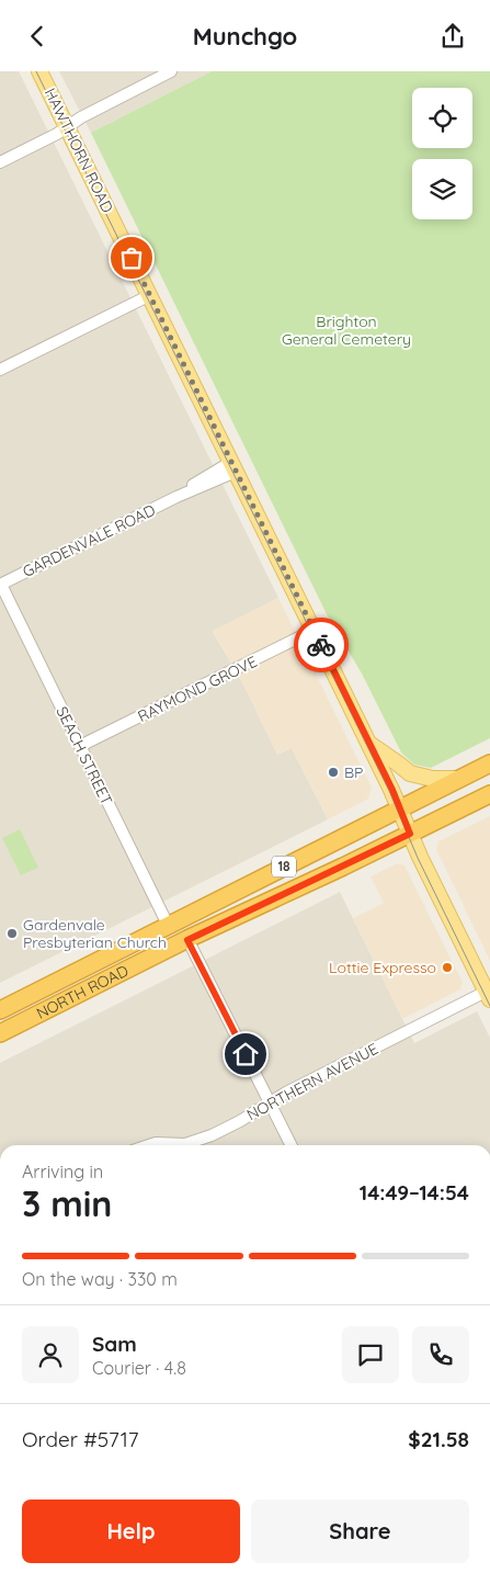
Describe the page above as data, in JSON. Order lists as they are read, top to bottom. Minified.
{"streets":{"highway":["18","NORTH ROAD"],"main road":["HAWTHORN ROAD"],"street":["GARDENVALE ROAD","RAYMOND GROVE","SEACH STREET","NORTHERN AVENUE"]},"crossings":[["HAWTHORN ROAD","GARDENVALE ROAD"],["HAWTHORN ROAD","RAYMOND GROVE"],["HAWTHORN ROAD","NORTH ROAD"],["HAWTHORN ROAD","NORTHERN AVENUE"],["GARDENVALE ROAD","SEACH STREET"],["RAYMOND GROVE","SEACH STREET"],["SEACH STREET","NORTH ROAD"]],"parks":["Brighton General Cemetery"],"places":["BP","Gardenvale Presbyterian Church","Lottie Expresso"],"page":{"header":"Munchgo","heading":["3 min","Arriving in","14:49–14:54"],"panel":["Sam","Courier · 4.8","Order #5717","$21.58"],"bar":"On the way · 330 m","buttons":["Help","Share"]}}
